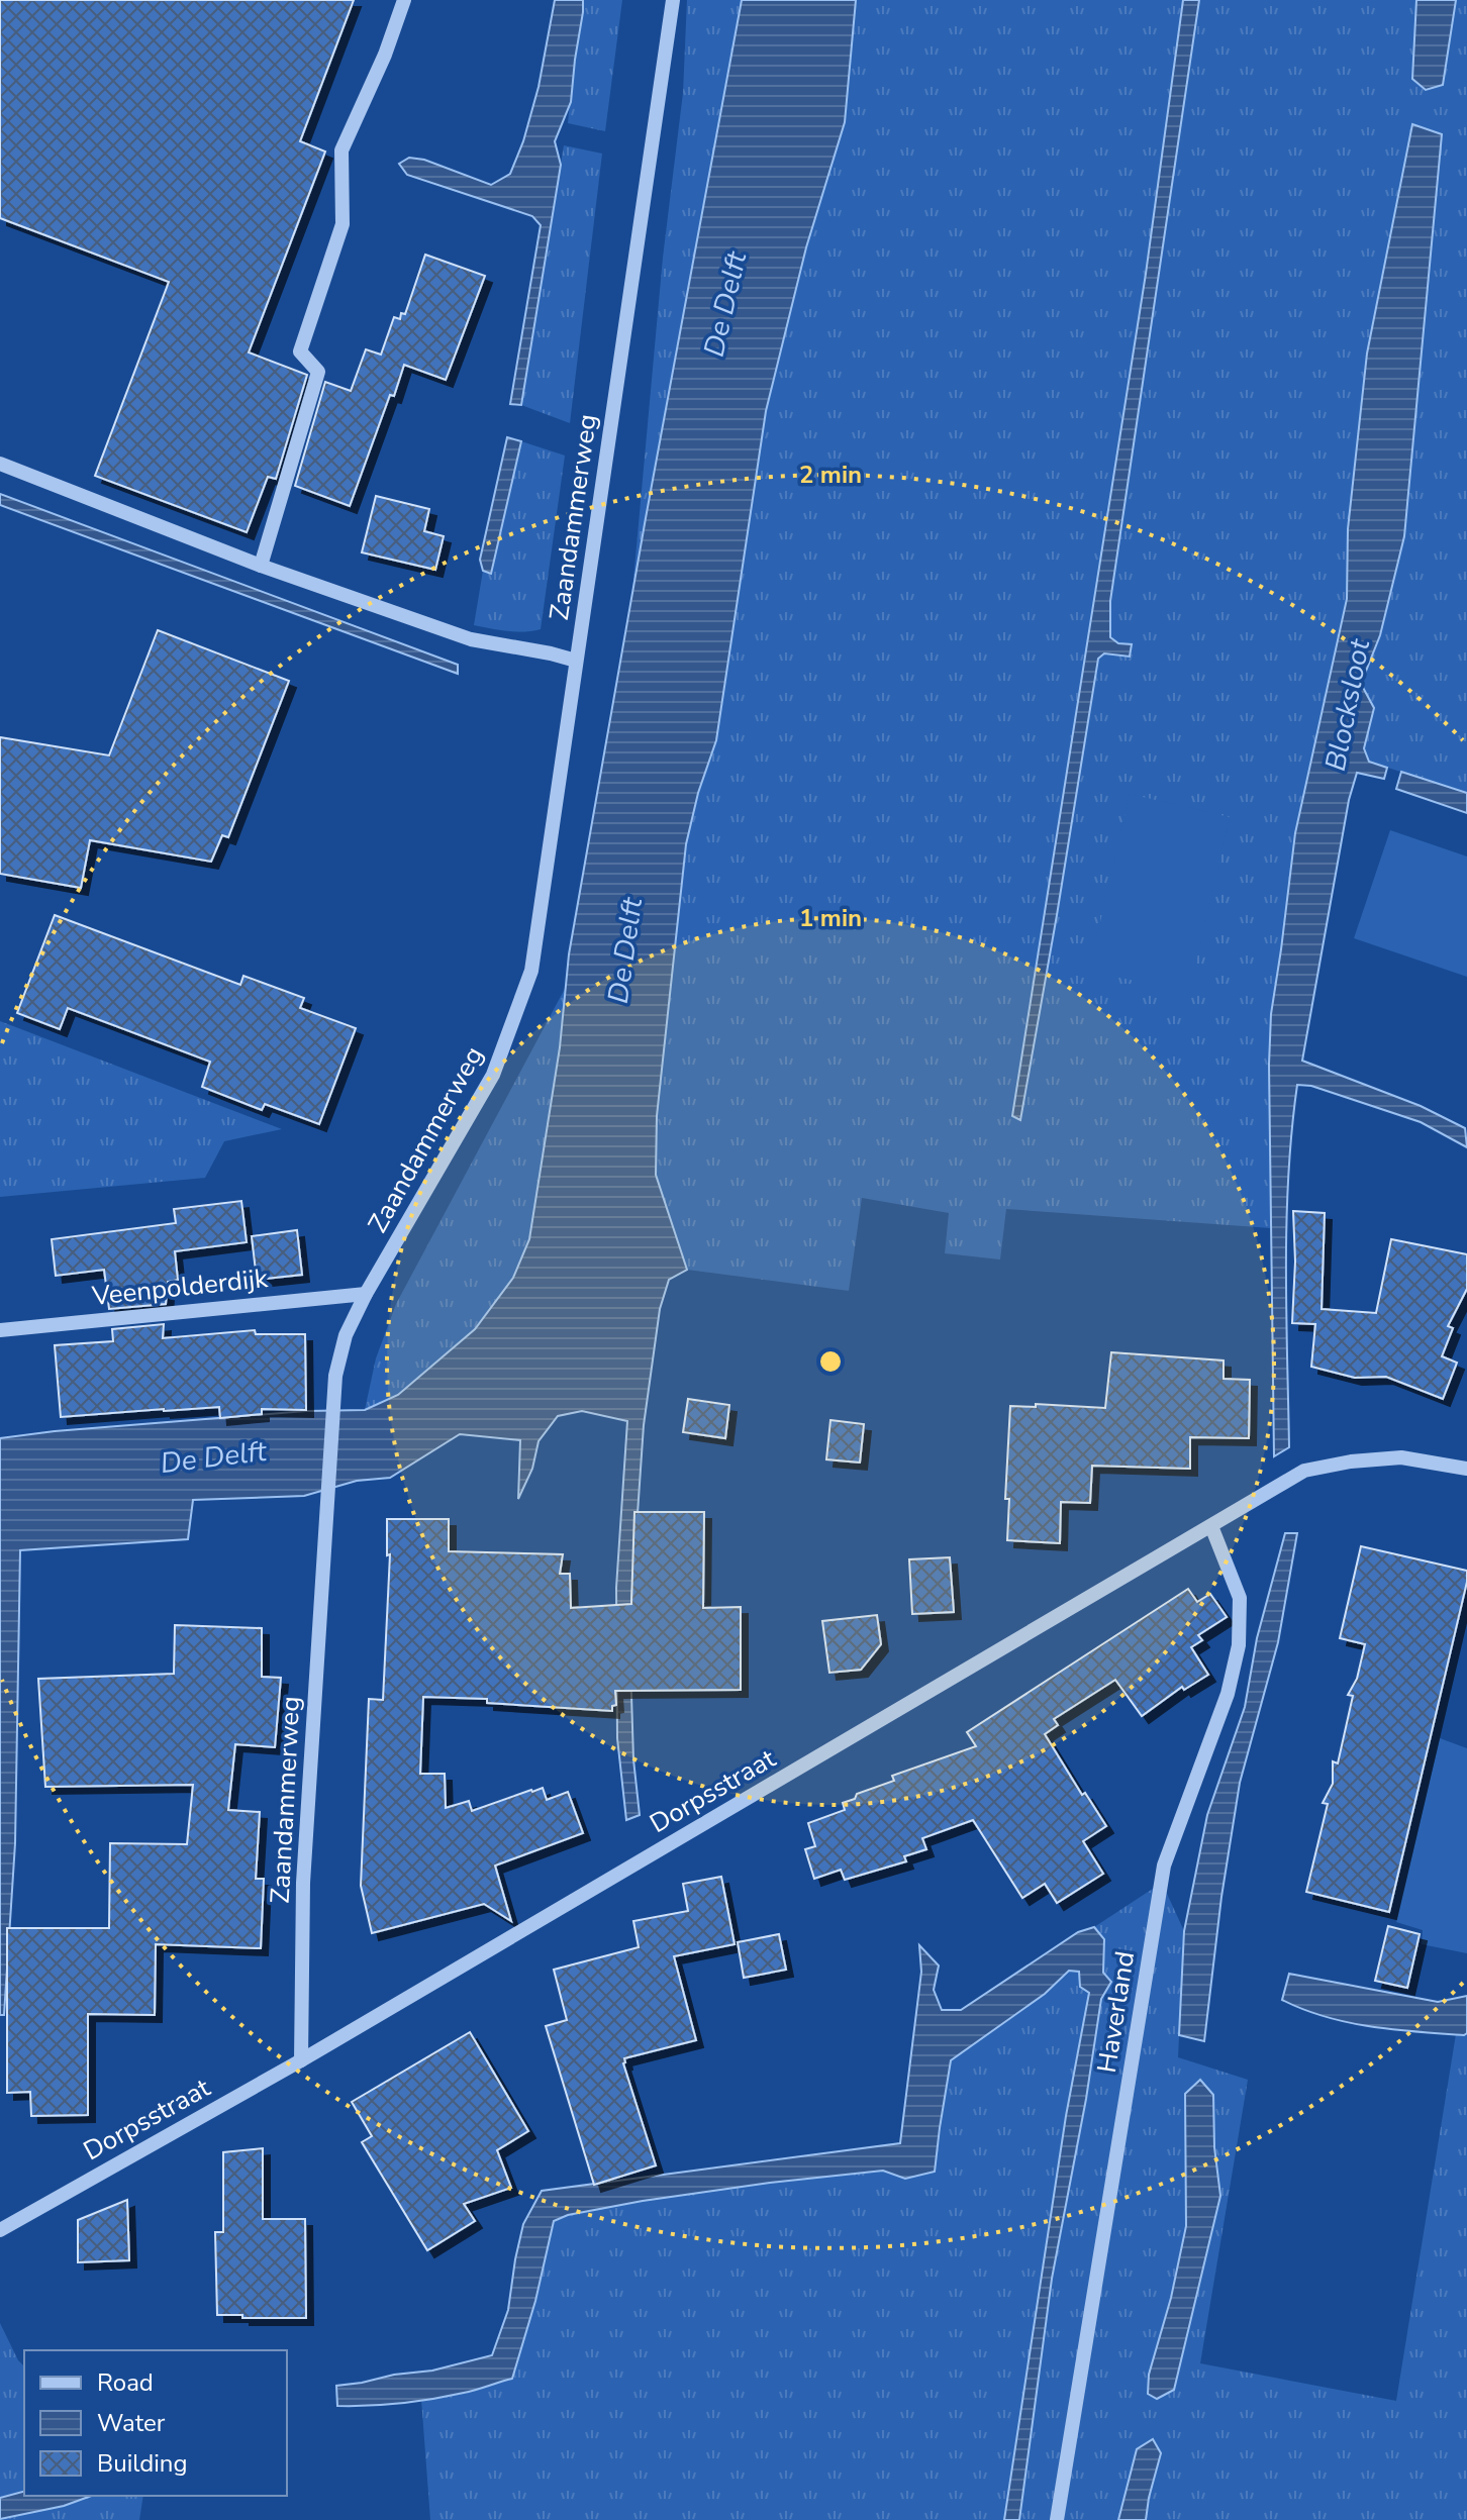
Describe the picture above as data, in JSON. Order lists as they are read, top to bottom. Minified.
{"streets":{"street":["Zaandammerweg","Veenpolderdijk","Dorpsstraat","Haverland"]},"crossings":[["Zaandammerweg","Veenpolderdijk"],["Zaandammerweg","Dorpsstraat"],["Dorpsstraat","Haverland"]],"water":["De Delft","Blocksloot"],"legend":["Road","Water","Building"],"rings":["2 min","1 min"]}
